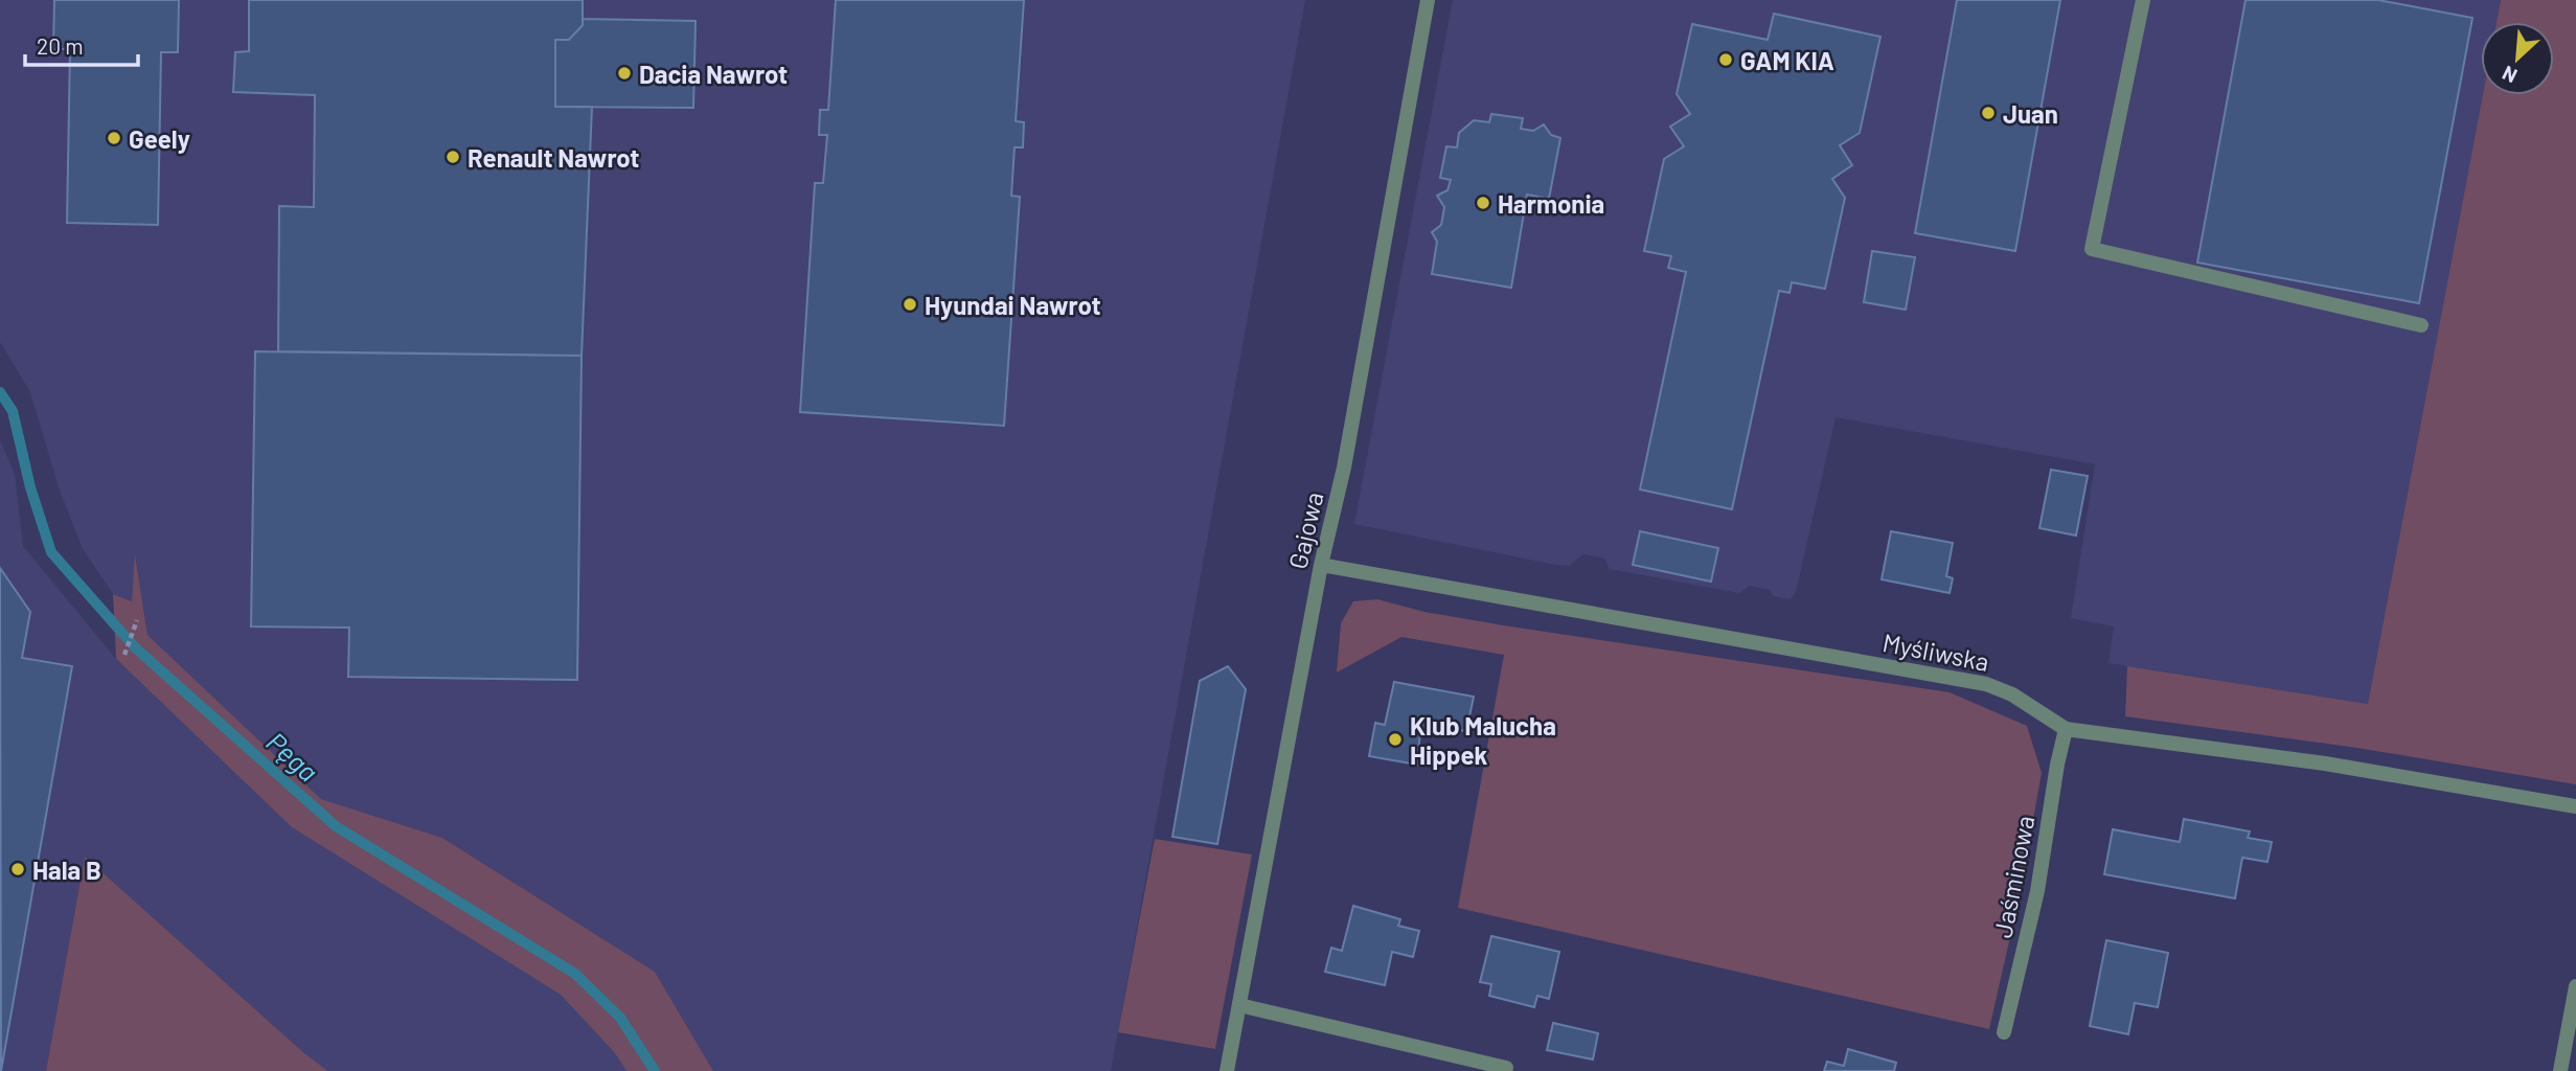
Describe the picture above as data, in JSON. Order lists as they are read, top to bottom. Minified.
{"streets":{"street":["Gajowa","Myśliwska","Jaśminowa"]},"crossings":[["Gajowa","Myśliwska"],["Myśliwska","Jaśminowa"]],"water":["Pęga"],"places":["GAM KIA","Dacia Nawrot","Juan","Geely","Renault Nawrot","Harmonia","Hyundai Nawrot","Klub Malucha Hippek","Hala B"],"scale_bar":"20 m","north":"bottom left"}
